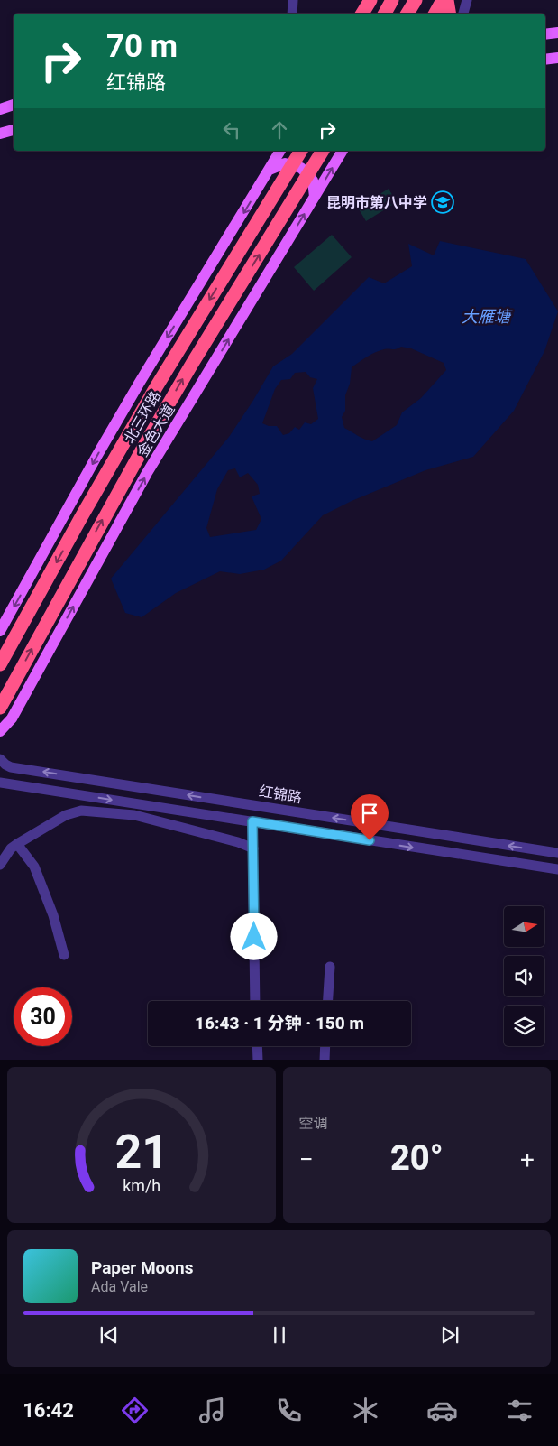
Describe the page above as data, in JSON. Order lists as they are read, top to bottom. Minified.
{"streets":{"highway":["北三环路"],"main road":["金色大道"],"street":["红锦路"]},"water":["大雁塘"],"places":{"school or university":["昆明市第八中学"]},"north":"right","page":{"turn":["70 m","红锦路"],"limit":"30","trip":"16:43 · 1 分钟 · 150 m","tile":"空调","heat":["−","20°","+"],"song":["Paper Moons","Ada Vale"],"tabs":"16:42","gauge":["21","km/h"]}}
